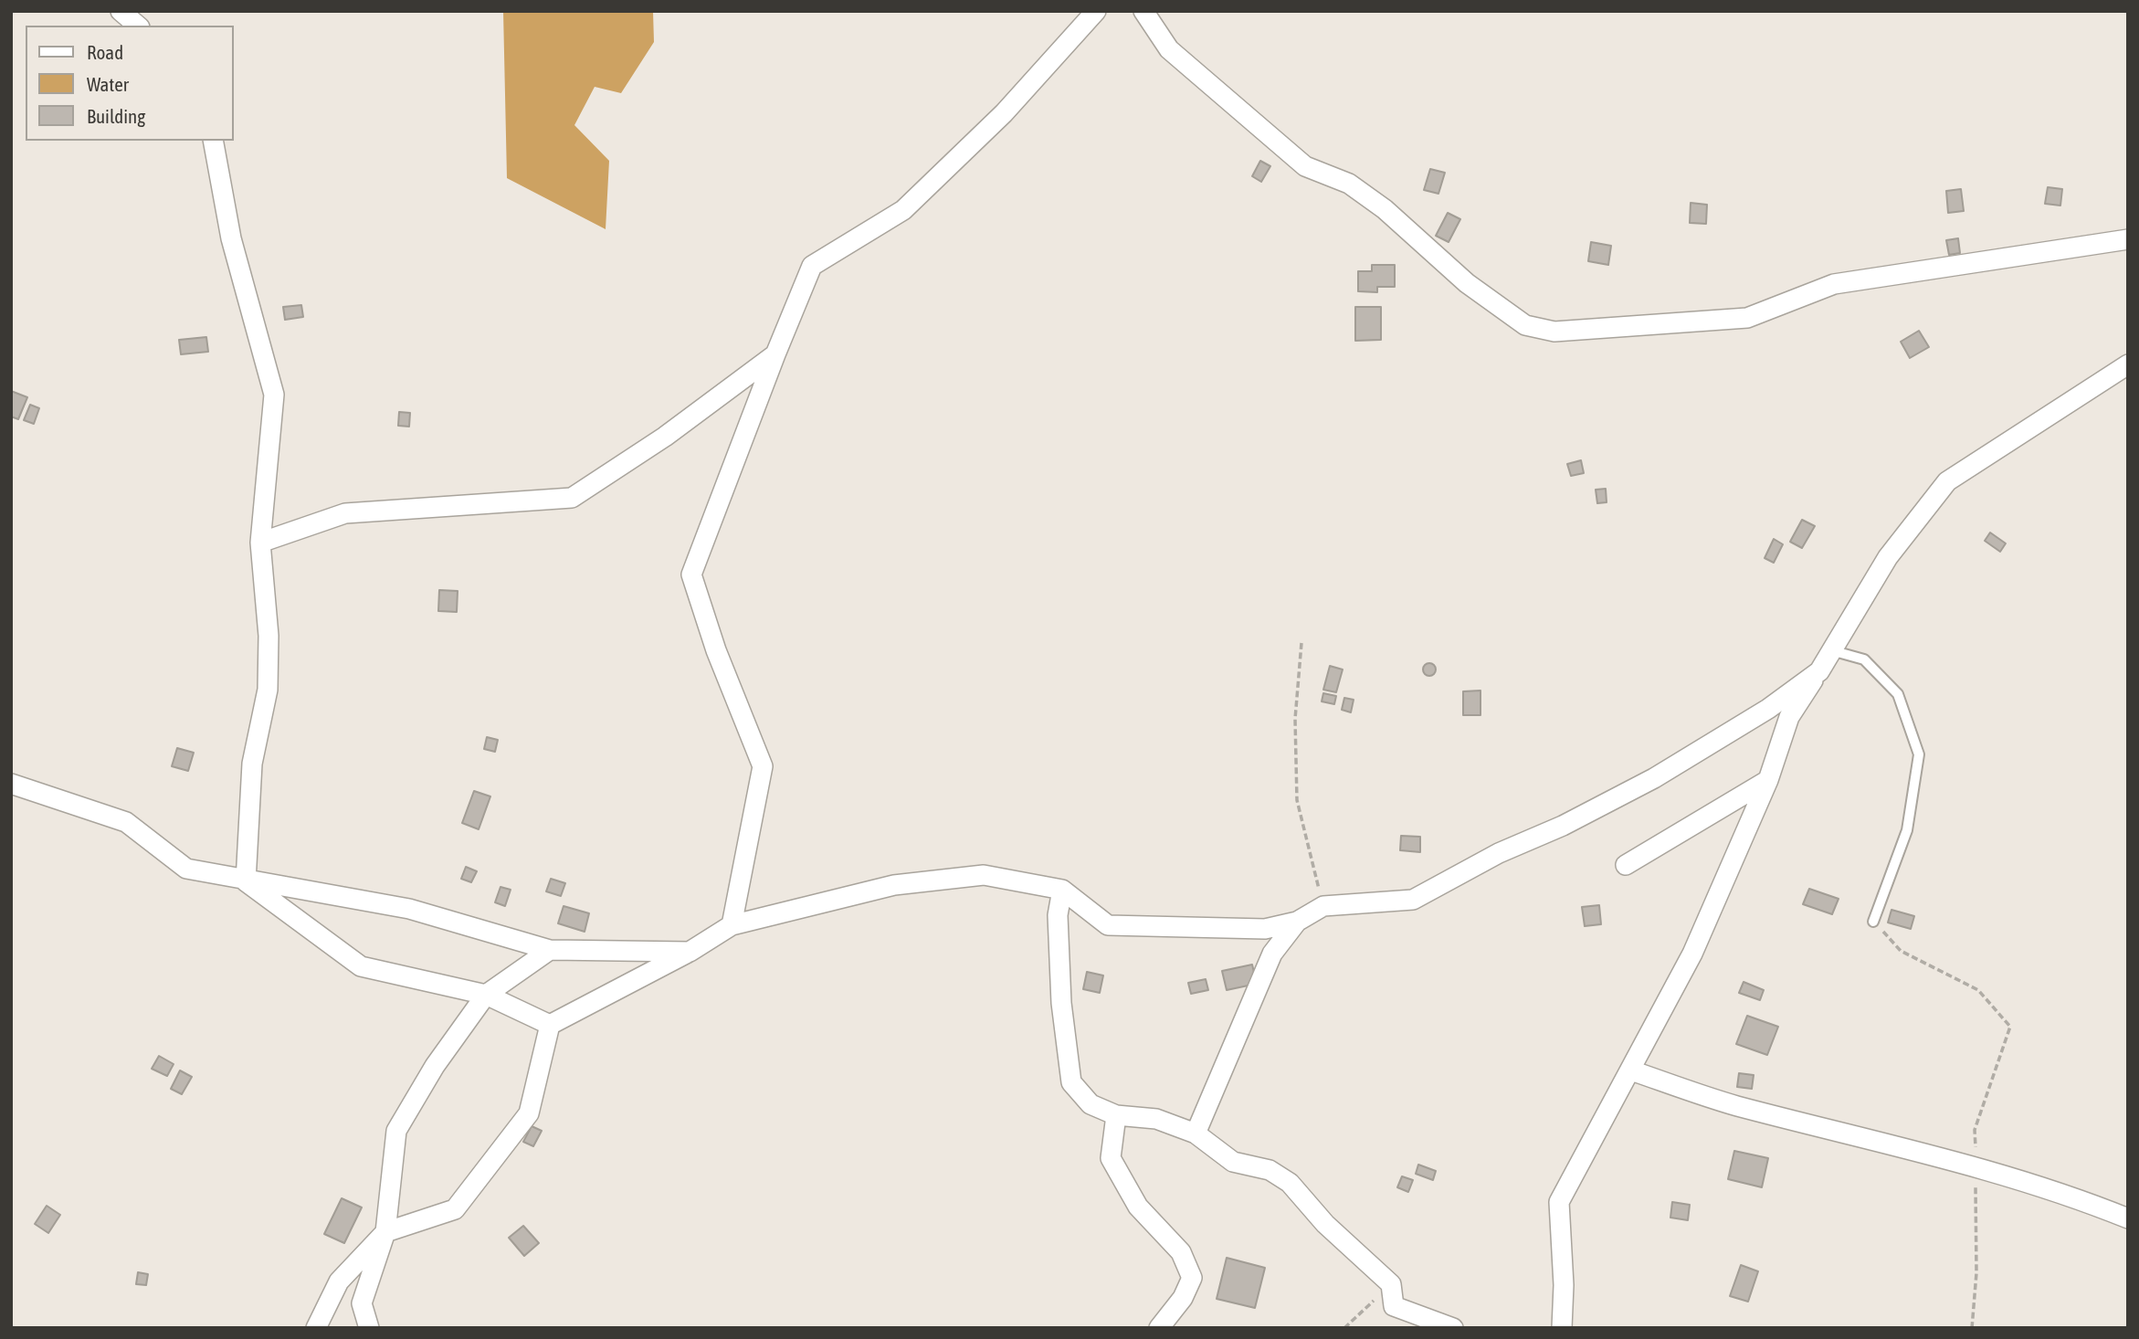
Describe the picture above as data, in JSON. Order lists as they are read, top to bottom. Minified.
{"legend":["Road","Water","Building"]}
